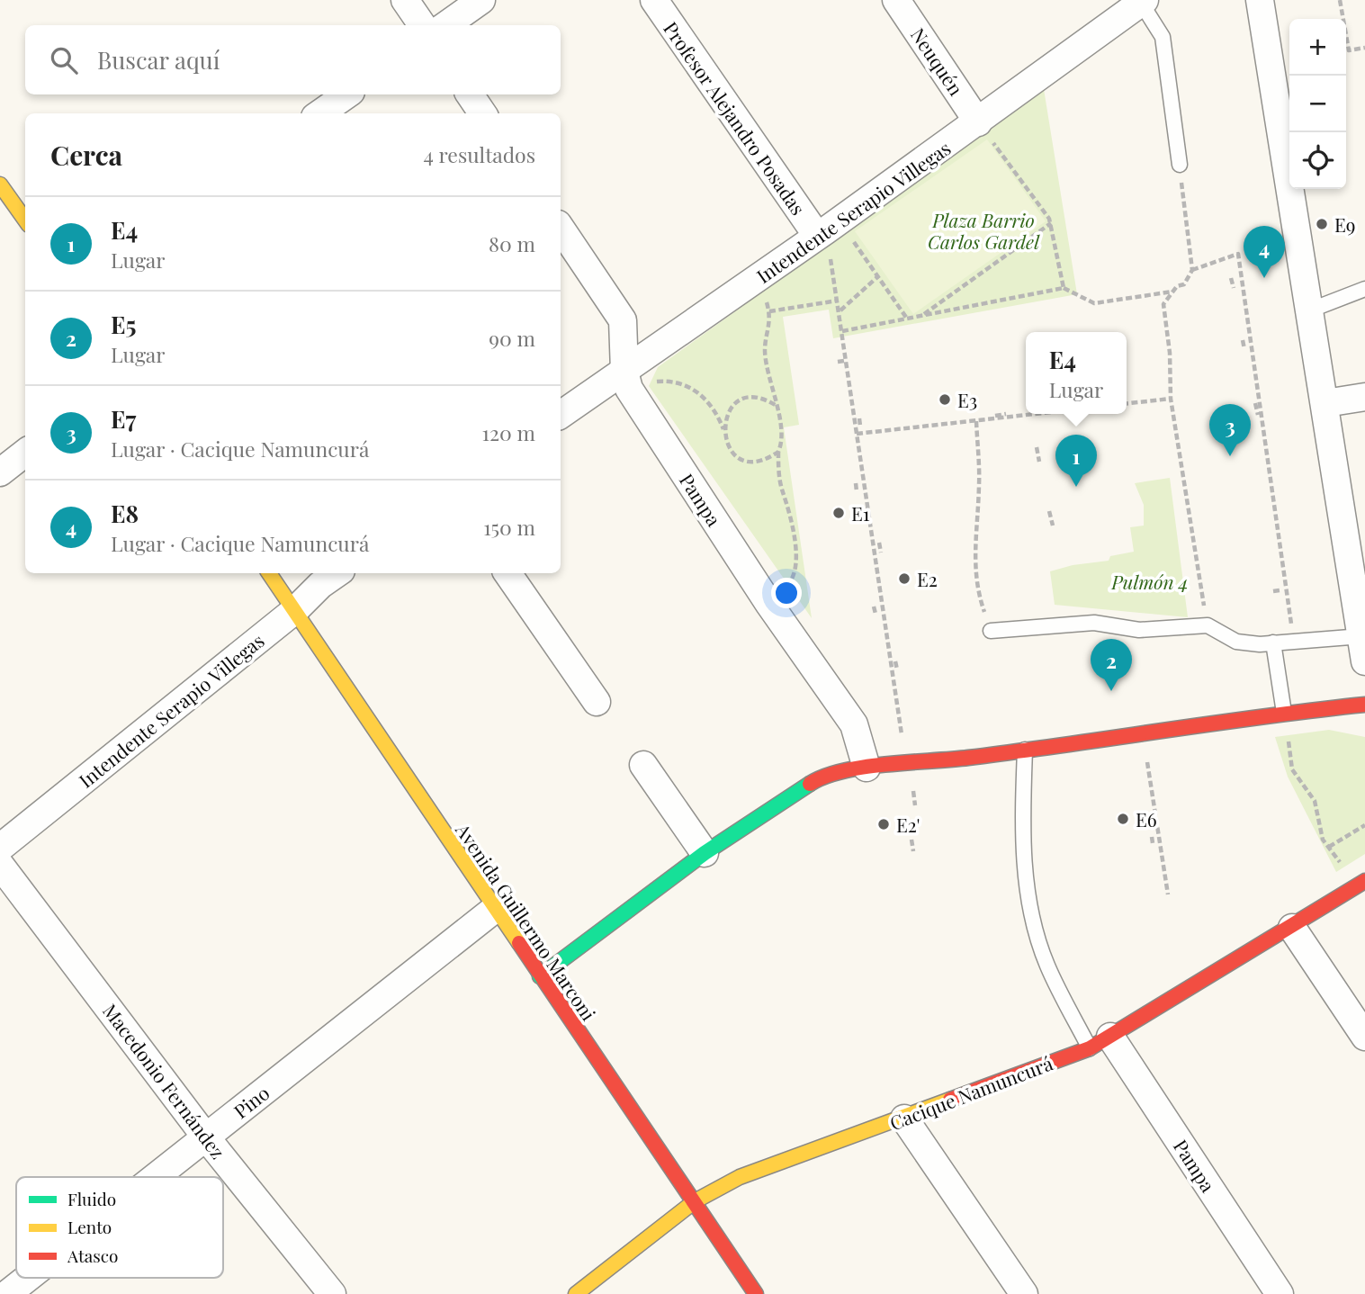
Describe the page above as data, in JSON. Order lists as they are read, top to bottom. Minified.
{"streets":{"street":["Neuquén","Profesor Alejandro Posadas","Intendente Serapio Villegas","Pampa","Avenida Guillermo Marconi","Macedonio Fernández","Cacique Namuncurá","Pino"]},"crossings":[["Neuquén","Intendente Serapio Villegas"],["Profesor Alejandro Posadas","Intendente Serapio Villegas"],["Intendente Serapio Villegas","Pampa"],["Intendente Serapio Villegas","Avenida Guillermo Marconi"],["Pampa","Cacique Namuncurá"],["Avenida Guillermo Marconi","Cacique Namuncurá"],["Avenida Guillermo Marconi","Pino"],["Macedonio Fernández","Pino"]],"parks":["Plaza Barrio Carlos Gardel","Pulmón 4"],"places":["E9","E3","E1","E2","E6","E2'"],"legend":["Fluido","Lento","Atasco"],"page":{"map_buttons":["+","−"],"search":"Buscar aquí","heading":["Cerca","4 resultados"],"list":[{"mark":"1","name":"E4","note":"Lugar","value":"80 m"},{"mark":"2","name":"E5","note":"Lugar","value":"90 m"},{"mark":"3","name":"E7","note":"Lugar · Cacique Namuncurá","value":"120 m"},{"mark":"4","name":"E8","note":"Lugar · Cacique Namuncurá","value":"150 m"}],"pins":["4","3","1","2"],"popup":["E4","Lugar"]}}
